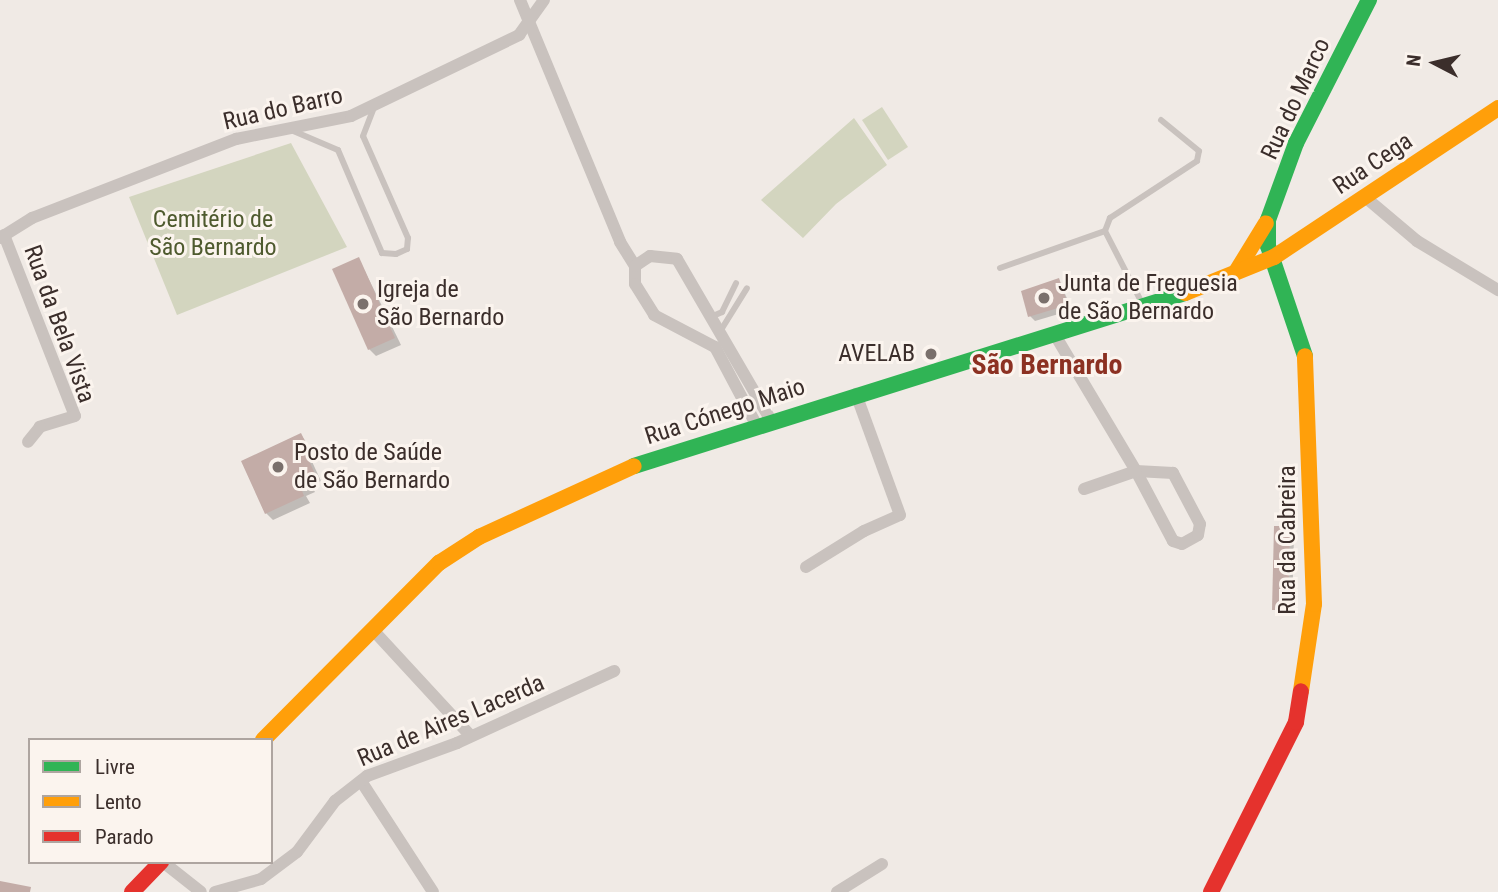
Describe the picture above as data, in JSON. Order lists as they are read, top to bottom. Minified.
{"streets":{"main road":["Rua do Marco","Rua Cega","Rua Cónego Maio","Rua da Cabreira"],"street":["Rua do Barro","Rua da Bela Vista","Rua de Aires Lacerda"]},"crossings":[["Rua do Marco","Rua Cónego Maio"],["Rua do Marco","Rua da Cabreira"],["Rua do Barro","Rua da Bela Vista"],["Rua Cega","Rua Cónego Maio"],["Rua Cega","Rua da Cabreira"],["Rua Cónego Maio","Rua da Cabreira"]],"districts":["São Bernardo"],"parks":["Cemitério de São Bernardo"],"places":["Junta de Freguesia de São Bernardo","Igreja de São Bernardo","AVELAB","Posto de Saúde de São Bernardo"],"legend":["Livre","Lento","Parado"],"north":"left"}
